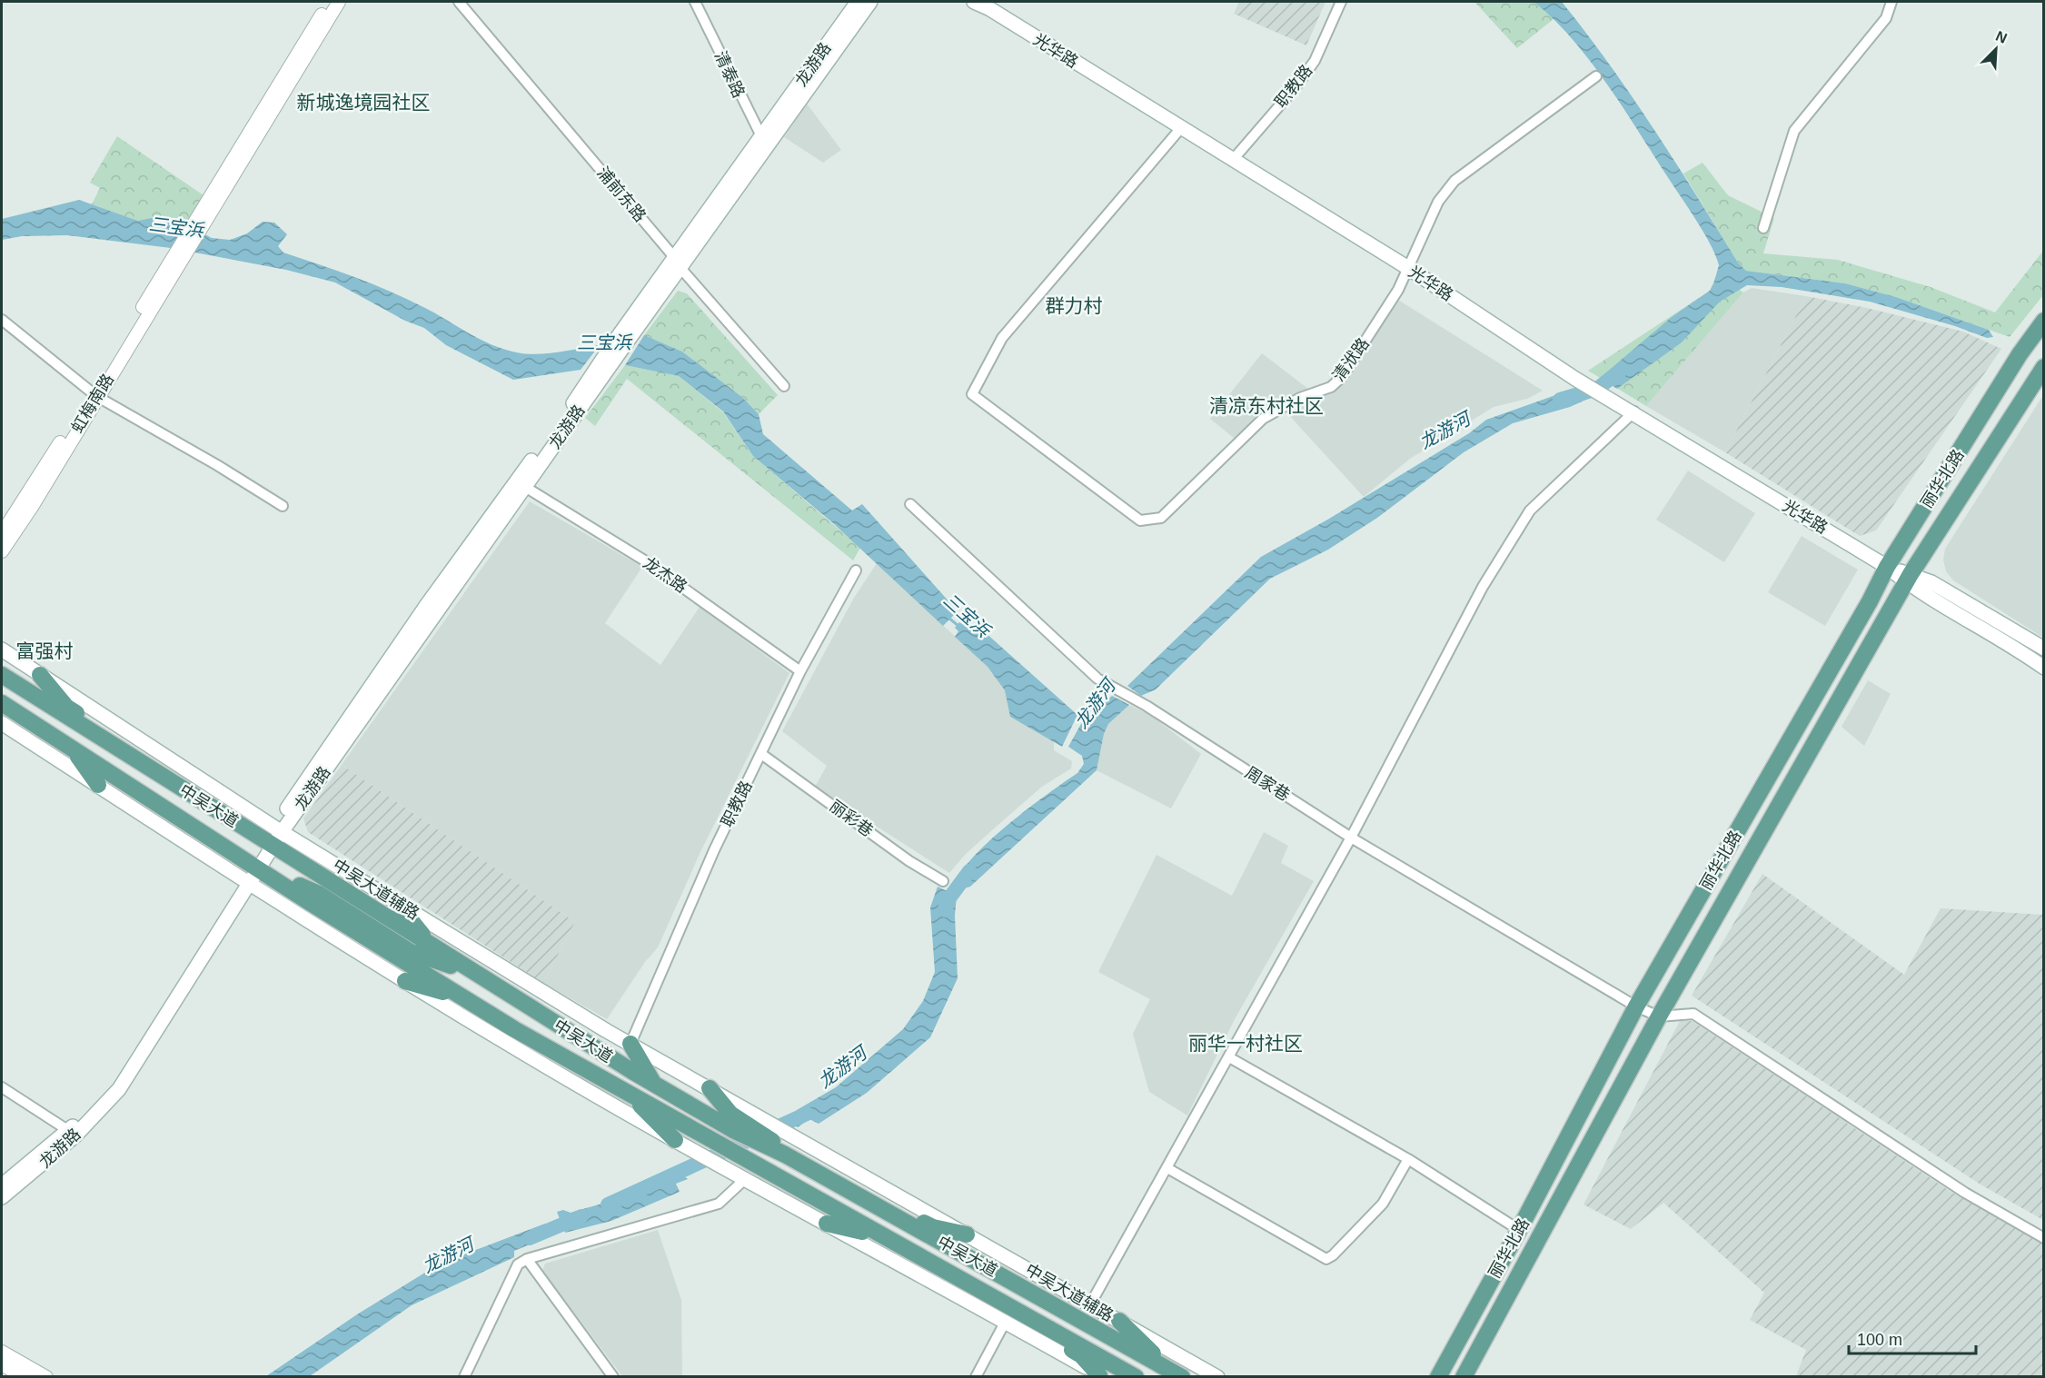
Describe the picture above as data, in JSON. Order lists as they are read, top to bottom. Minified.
{"streets":{"main road":["光华路","龙游路","丽华北路","中吴大道","中吴大道辅路"],"street":["清泰路","职教路","浦前东路","清洑路","虹梅南路","龙杰路","周家巷","丽彩巷"]},"crossings":[["光华路","职教路"],["光华路","清洑路"],["光华路","丽华北路"],["龙游路","清泰路"],["龙游路","浦前东路"],["龙游路","龙杰路"],["龙游路","中吴大道"],["龙游路","中吴大道辅路"],["职教路","龙杰路"],["职教路","丽彩巷"],["职教路","中吴大道辅路"],["丽华北路","周家巷"],["中吴大道","中吴大道辅路"]],"districts":["新城逸境园社区","群力村","清凉东村社区","富强村","丽华一村社区"],"water":["三宝浜","龙游河"],"scale_bar":"100 m","north":"top right"}
